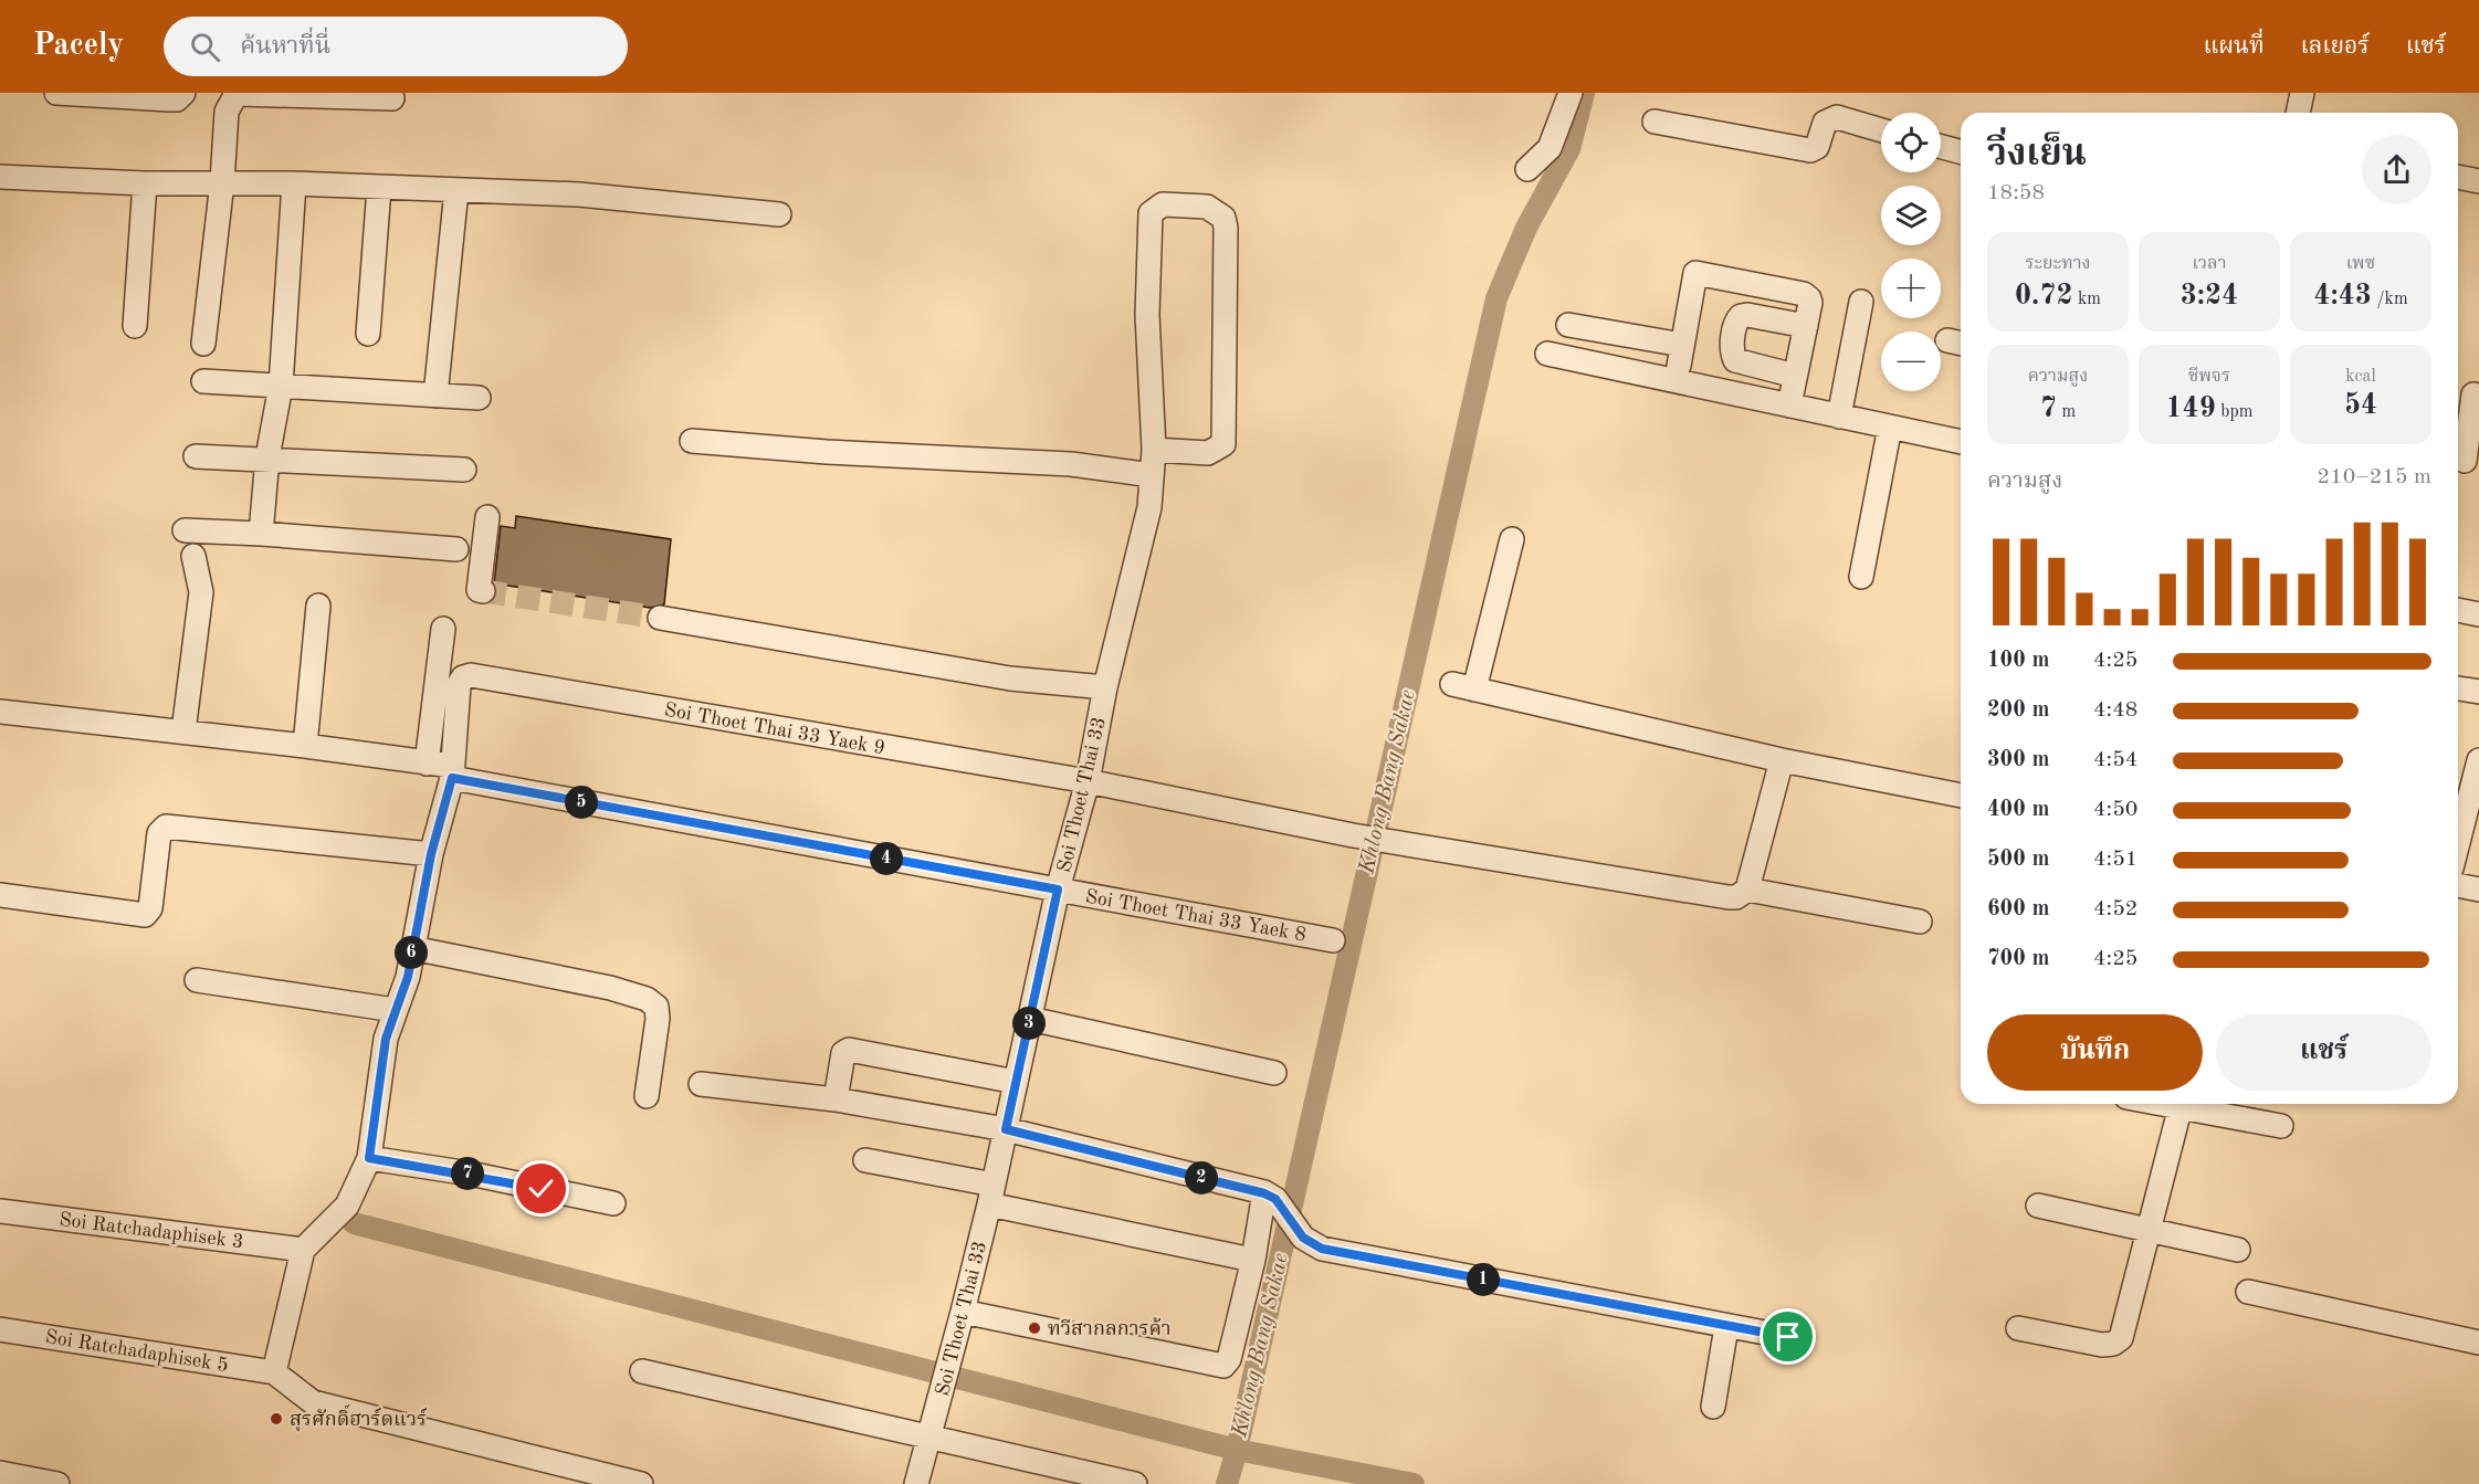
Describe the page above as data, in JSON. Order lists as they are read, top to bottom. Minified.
{"streets":{"street":["Soi Thoet Thai 33 Yaek 9","Soi Thoet Thai 33","Soi Thoet Thai 33 Yaek 8","Soi Ratchadaphisek 3","Soi Ratchadaphisek 5"]},"crossings":[["Soi Thoet Thai 33 Yaek 9","Soi Thoet Thai 33"],["Soi Thoet Thai 33 Yaek 9","Soi Thoet Thai 33 Yaek 8"],["Soi Thoet Thai 33","Soi Thoet Thai 33 Yaek 8"]],"water":["Khlong Bang Sakae"],"places":["ทวีสากลการค้า","สุรศักดิ์ฮาร์ดแวร์"],"page":{"header":"Pacely","search":"ค้นหาที่นี่","nav":["แผนที่","เลเยอร์","แชร์"],"map_buttons":["+","−"],"heading":["วิ่งเย็น","18:58"],"stats":[["ระยะทาง","0.72 km"],["เวลา","3:24"],["เพซ","4:43 /km"],["ความสูง","7 m"],["ชีพจร","149 bpm"],["kcal","54"]],"chart":["ความสูง","210–215 m"],"list":[{"name":"100 m","note":"4:25"},{"name":"200 m","note":"4:48"},{"name":"300 m","note":"4:54"},{"name":"400 m","note":"4:50"},{"name":"500 m","note":"4:51"},{"name":"600 m","note":"4:52"},{"name":"700 m","note":"4:25"}],"pins":["5","4","6","3","7","2","1"],"buttons":["บันทึก","แชร์"]}}
